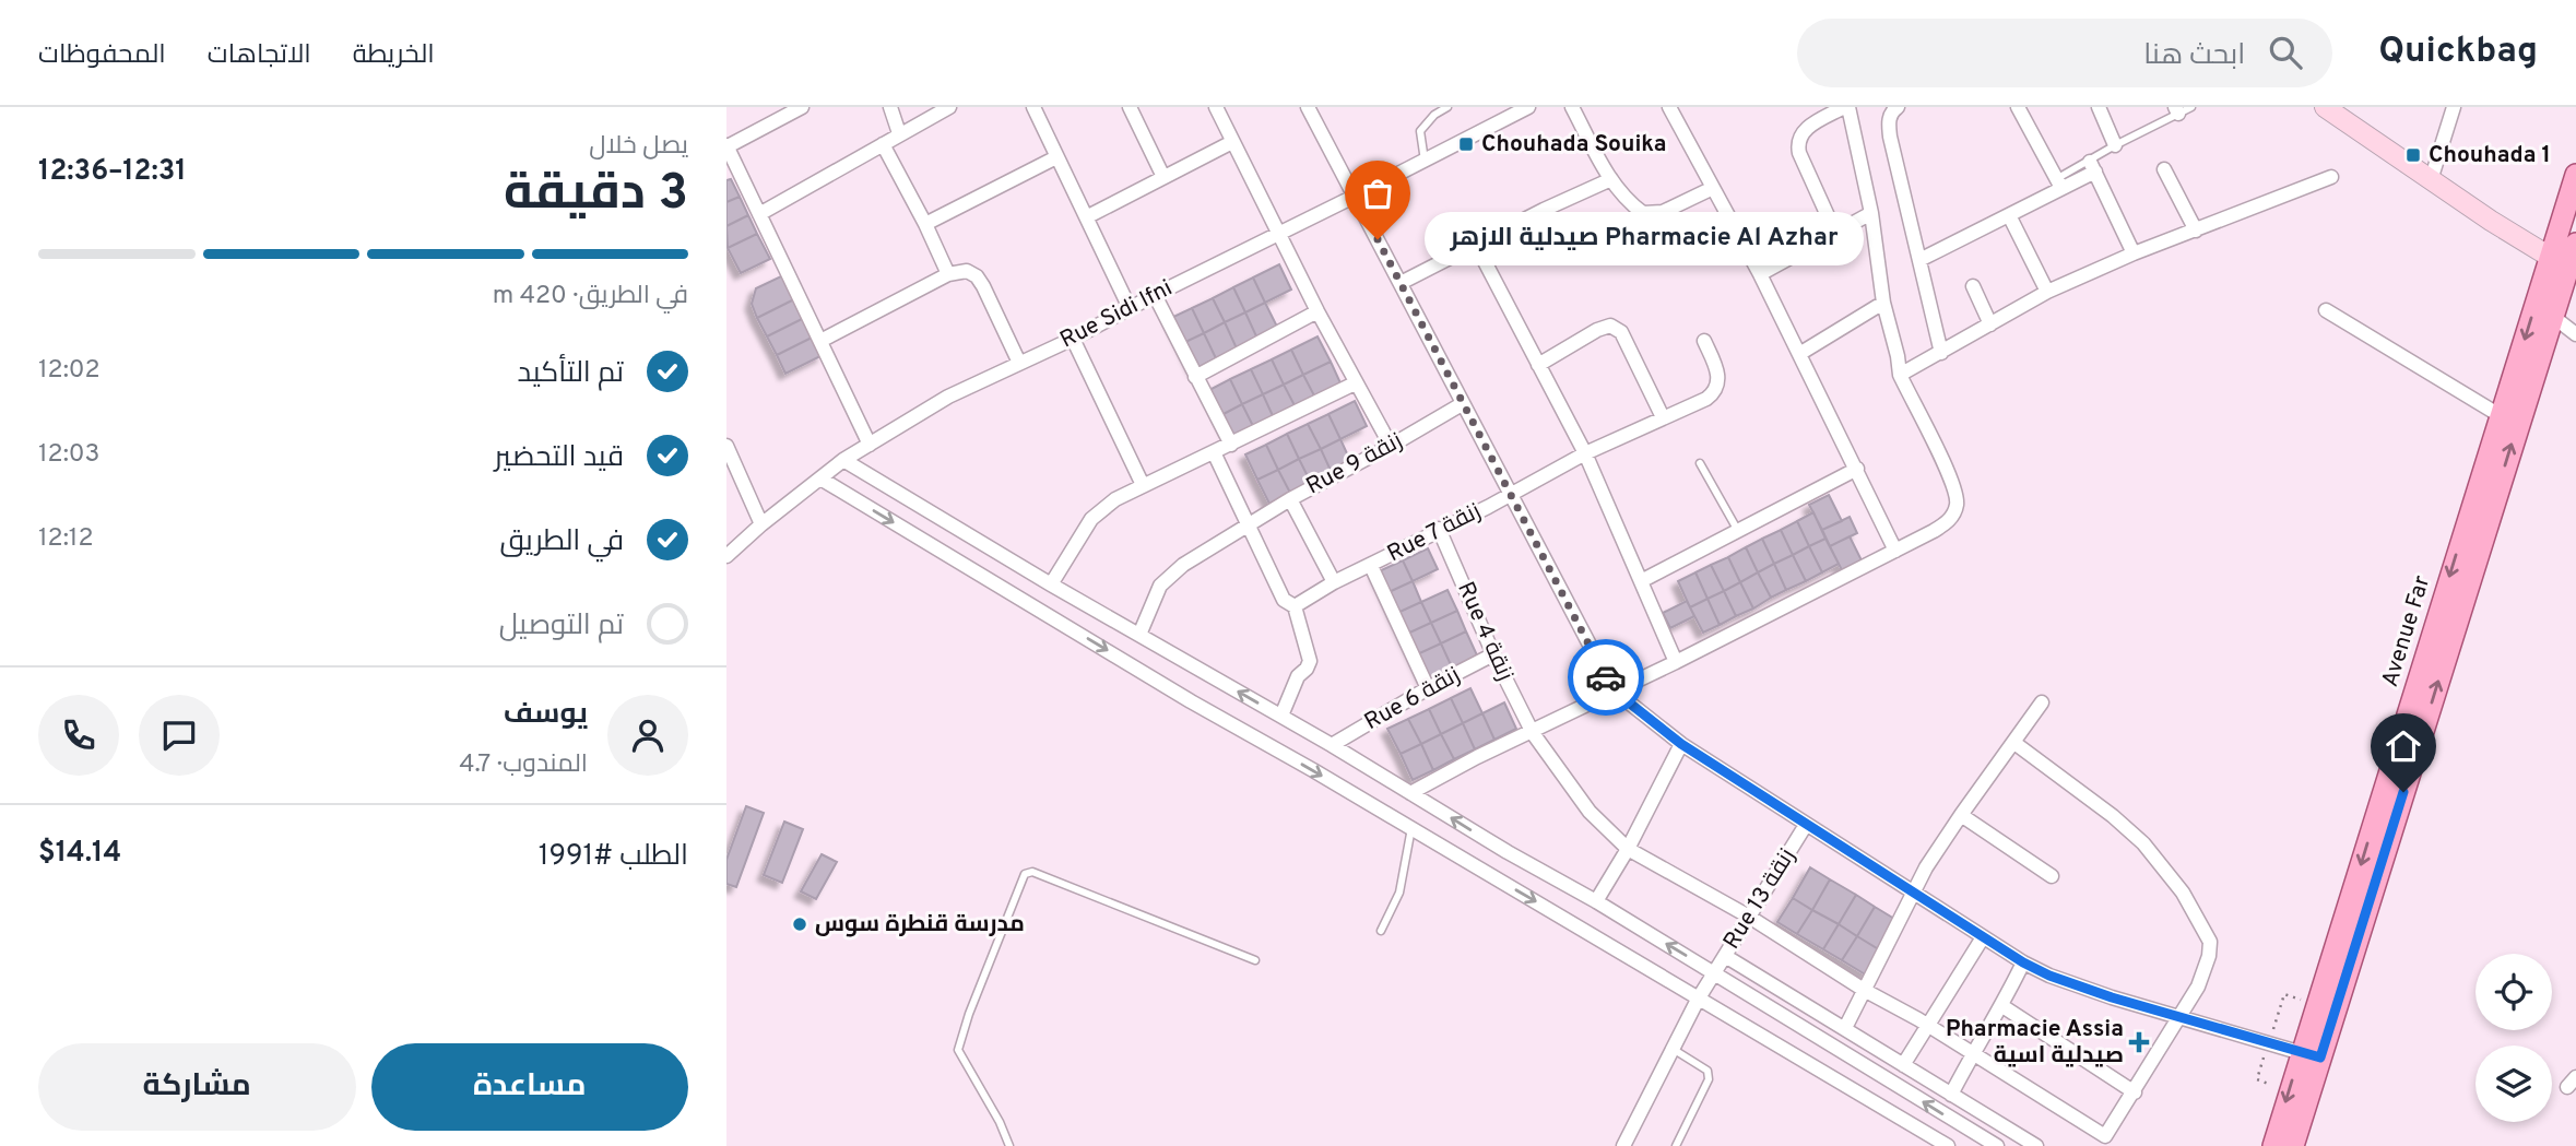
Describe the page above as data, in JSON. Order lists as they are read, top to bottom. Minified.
{"streets":{"main road":["Avenue Far"],"street":["Rue Sidi Ifni","Rue 9 زنقة","Rue 7 زنقة","Rue 4 زنقة","Rue 6 زنقة","Rue 13 زنقة"]},"crossings":[["Rue 7 زنقة","Rue 4 زنقة"],["Rue 4 زنقة","Rue 6 زنقة"],["Rue 4 زنقة","Rue 13 زنقة"]],"places":{"transit":["Chouhada Souika","Chouhada 1"],"other":["Pharmacie Al Azhar صيدلية الازهر","مدرسة قنطرة سوس"],"health":["Pharmacie Assia صيدلية اسية"]},"page":{"header":"Quickbag","search":"ابحث هنا","nav":["الخريطة","الاتجاهات","المحفوظات"],"heading":["3 دقيقة","يصل خلال","12:31–12:36"],"panel":["يوسف","المندوب · 4.7","الطلب #1991","$14.14"],"bubble":"Pharmacie Al Azhar صيدلية الازهر","bar":"في الطريق · 420 m","list":[["تم التأكيد","12:02"],["قيد التحضير","12:03"],["في الطريق","12:12"],"تم التوصيل"],"buttons":["مساعدة","مشاركة"]}}
